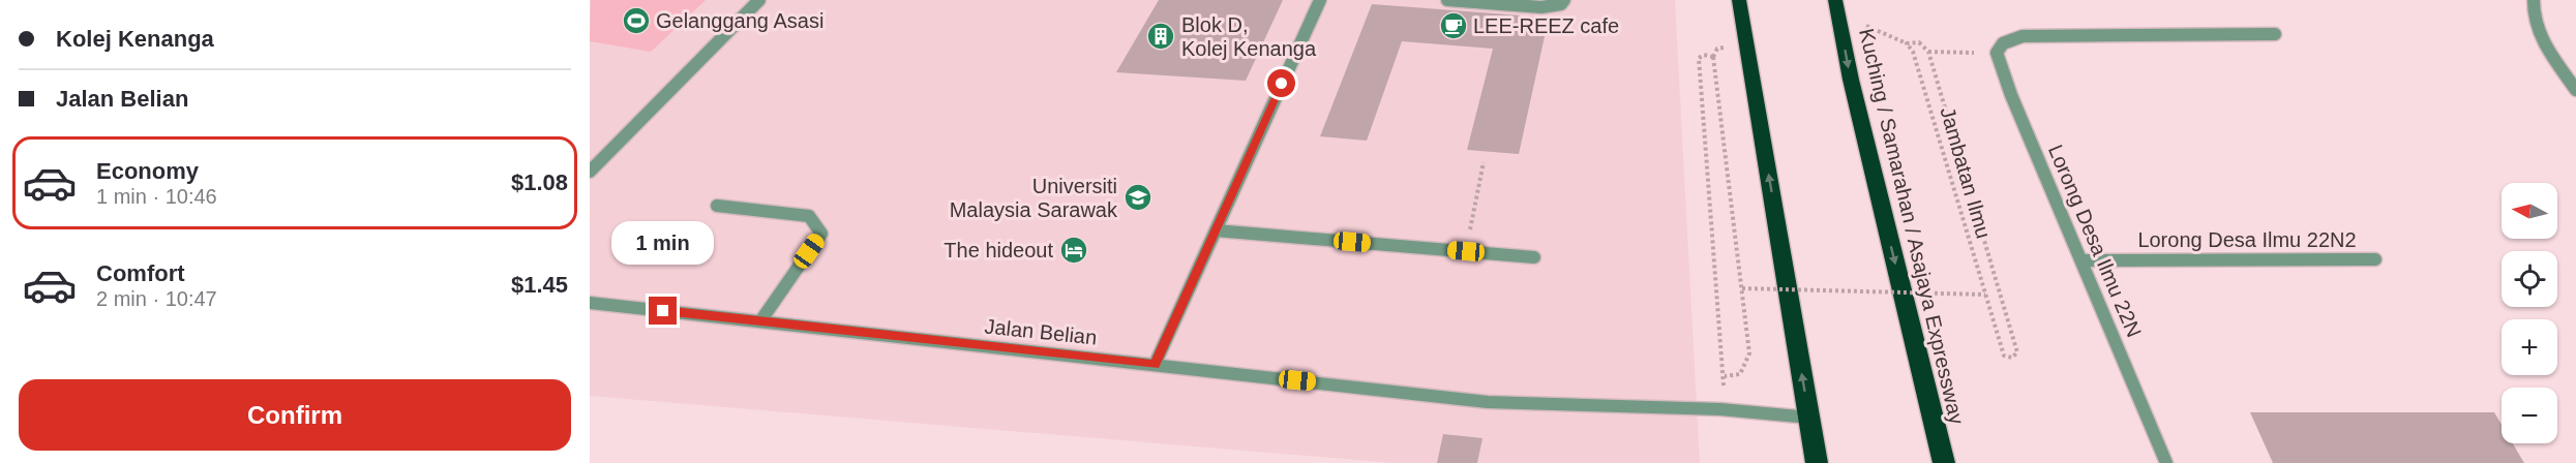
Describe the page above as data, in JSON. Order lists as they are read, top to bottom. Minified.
{"streets":{"highway":["Kuching / Samarahan / Asajaya Expressway"],"street":["Lorong Desa Ilmu 22N2","Lorong Desa Ilmu 22N","Jalan Belian"],"path":["Jambatan Ilmu"]},"crossings":[["Lorong Desa Ilmu 22N2","Lorong Desa Ilmu 22N"]],"places":{"sports":["Gelanggang Asasi"],"cafe":["LEE-REEZ cafe"],"building":["Blok D, Kolej Kenanga"],"school or university":["Universiti Malaysia Sarawak"],"hotel":["The hideout"]},"north":"left","page":{"banner":["Kolej Kenanga","Jalan Belian"],"list":[{"name":"Economy","note":"1 min · 10:46","value":"$1.08"},{"name":"Comfort","note":"2 min · 10:47","value":"$1.45"}],"map_buttons":["+","−"],"bubble":"1 min","buttons":"Confirm"}}
